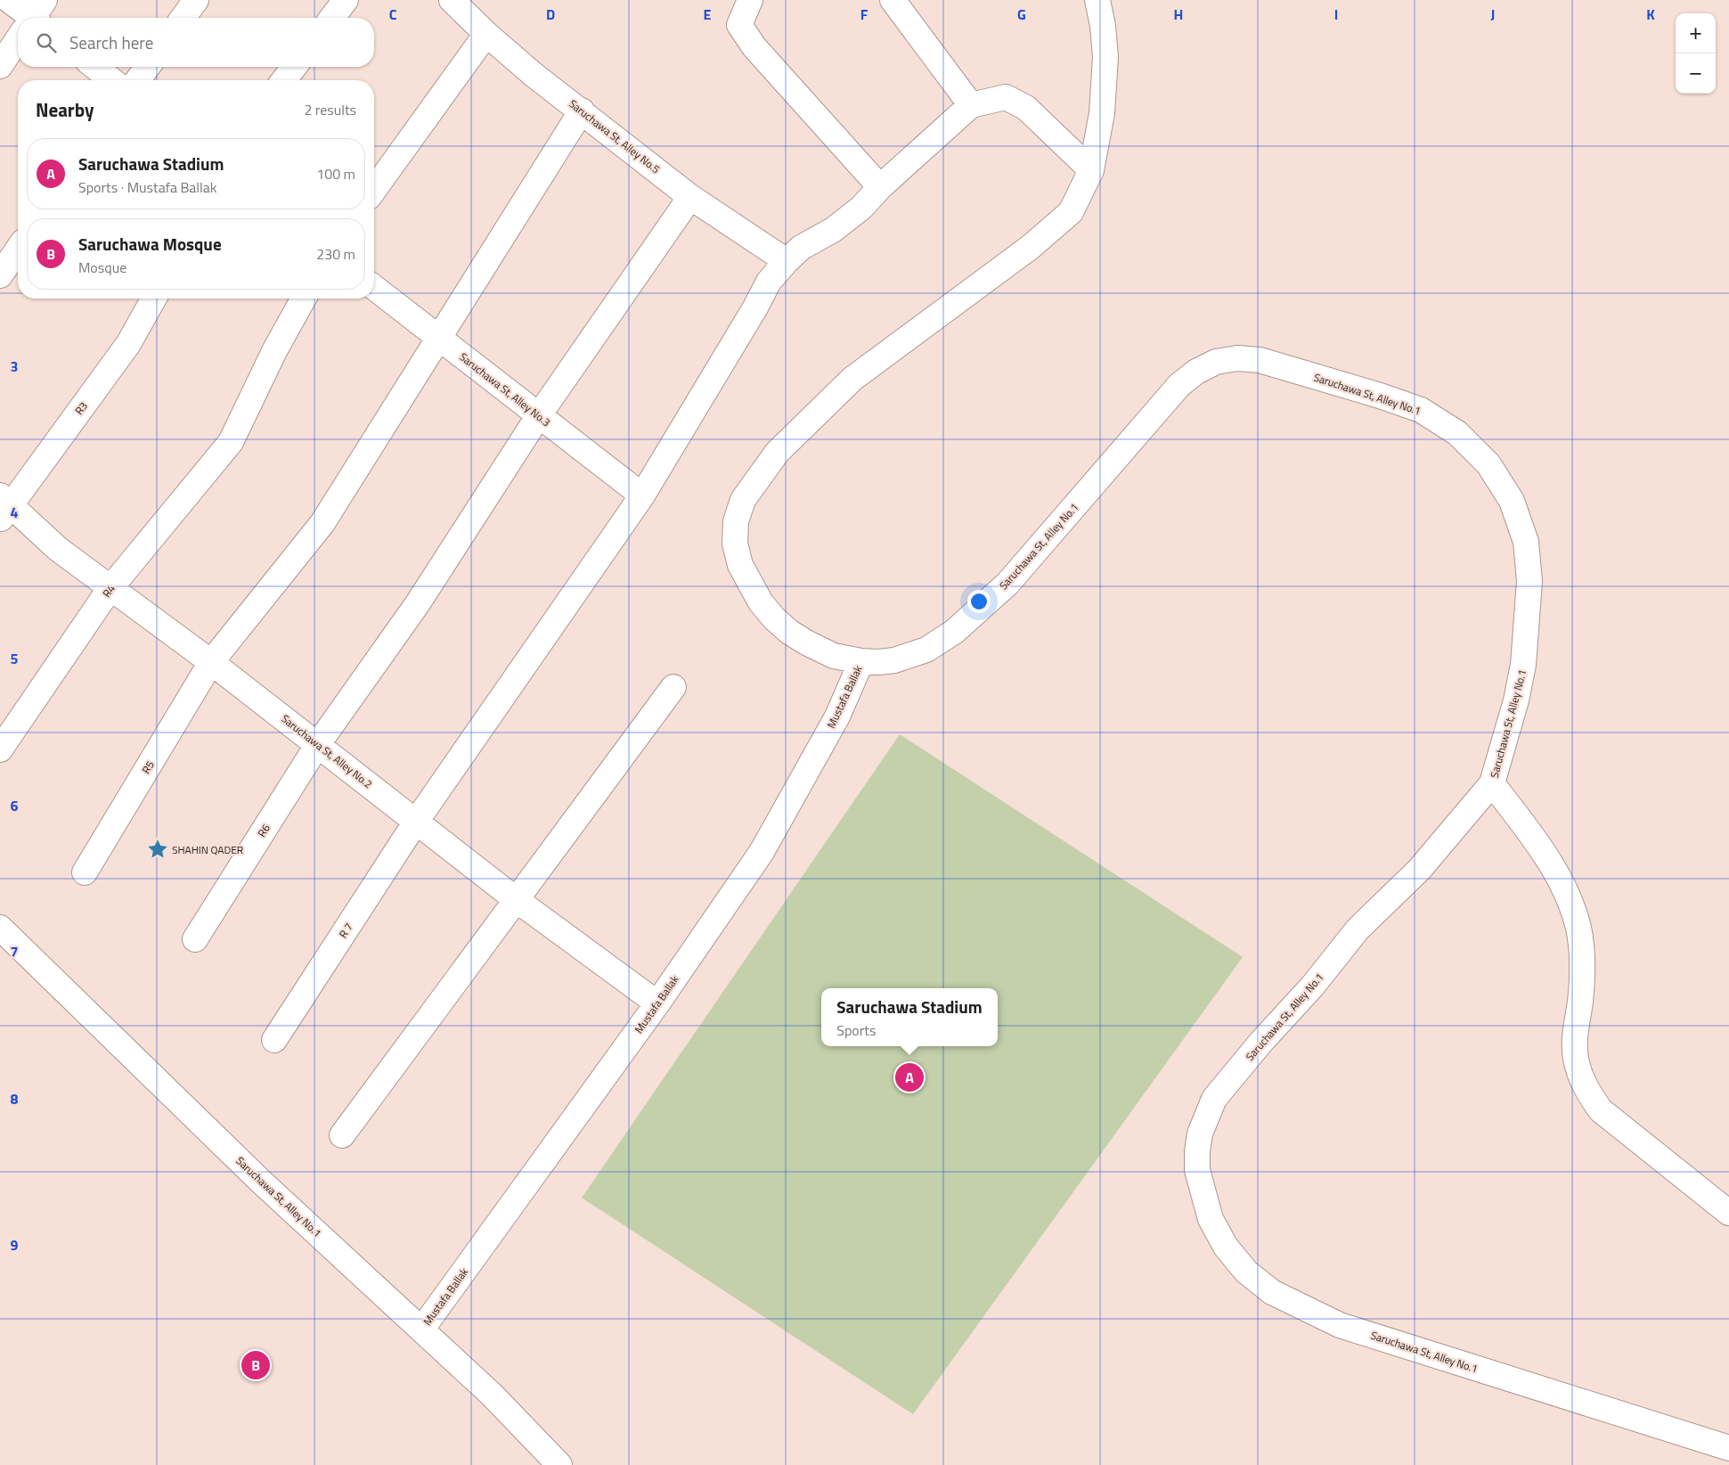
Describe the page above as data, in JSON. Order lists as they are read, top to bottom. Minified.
{"streets":{"street":["Saruchawa St, Alley No.5","Saruchawa St, Alley No.3","Saruchawa St, Alley No.1","R3","R4","Mustafa Ballak","Saruchawa St, Alley No.2","R5","R6","R 7"]},"crossings":[["Saruchawa St, Alley No.5","R5"],["Saruchawa St, Alley No.5","R6"],["Saruchawa St, Alley No.5","R 7"],["Saruchawa St, Alley No.3","R5"],["Saruchawa St, Alley No.3","R6"],["Saruchawa St, Alley No.3","R 7"],["Saruchawa St, Alley No.1","Mustafa Ballak"],["R3","Saruchawa St, Alley No.2"],["R4","Saruchawa St, Alley No.2"],["Mustafa Ballak","Saruchawa St, Alley No.2"],["Saruchawa St, Alley No.2","R5"],["Saruchawa St, Alley No.2","R6"],["Saruchawa St, Alley No.2","R 7"]],"places":{"place":["SHAHIN QADER"]},"page":{"map_buttons":["+","−"],"search":"Search here","heading":["Nearby","2 results"],"list":[{"mark":"A","name":"Saruchawa Stadium","note":"Sports · Mustafa Ballak","value":"100 m"},{"mark":"B","name":"Saruchawa Mosque","note":"Mosque","value":"230 m"}],"popup":["Saruchawa Stadium","Sports"],"pins":["A","B"]},"grid":{"columns":["C","D","E","F","G","H","I","J","K"],"rows":["3","4","5","6","7","8","9"]}}
